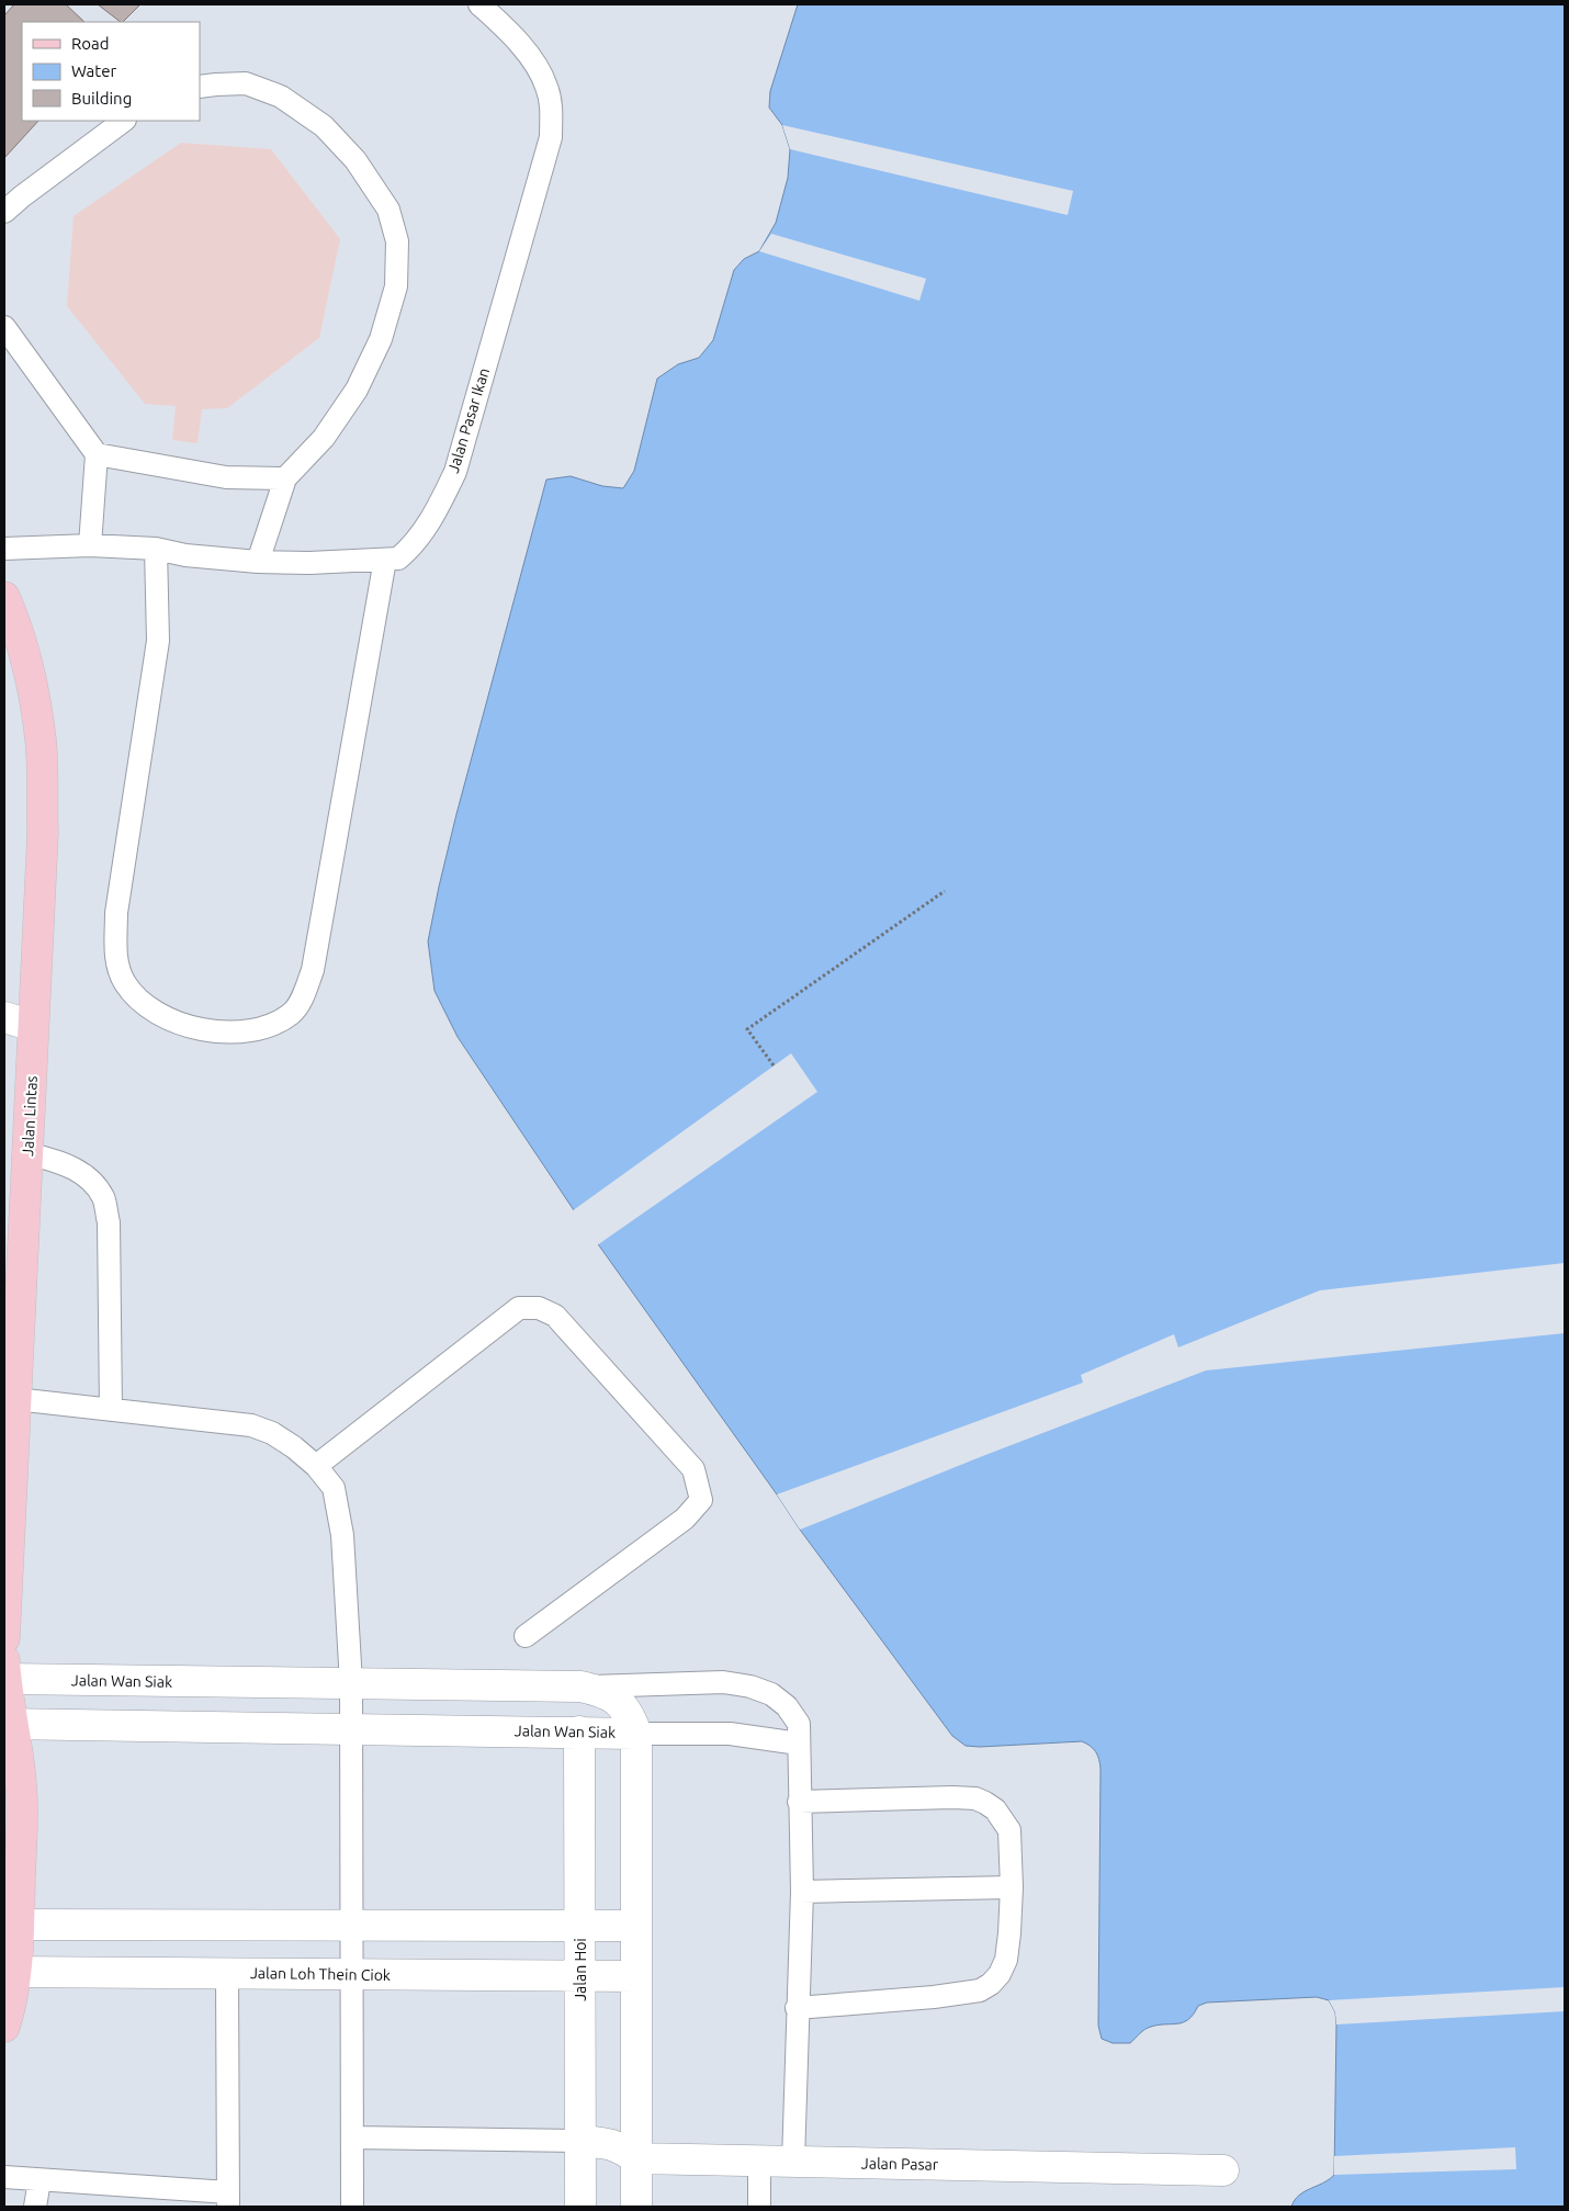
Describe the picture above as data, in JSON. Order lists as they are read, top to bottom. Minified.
{"streets":{"main road":["Jalan Lintas"],"street":["Jalan Wan Siak","Jalan Hoi","Jalan Loh Thein Ciok","Jalan Pasar"],"lane":["Jalan Pasar Ikan"]},"crossings":[["Jalan Wan Siak","Jalan Hoi"],["Jalan Hoi","Jalan Loh Thein Ciok"]],"legend":["Road","Water","Building"]}
